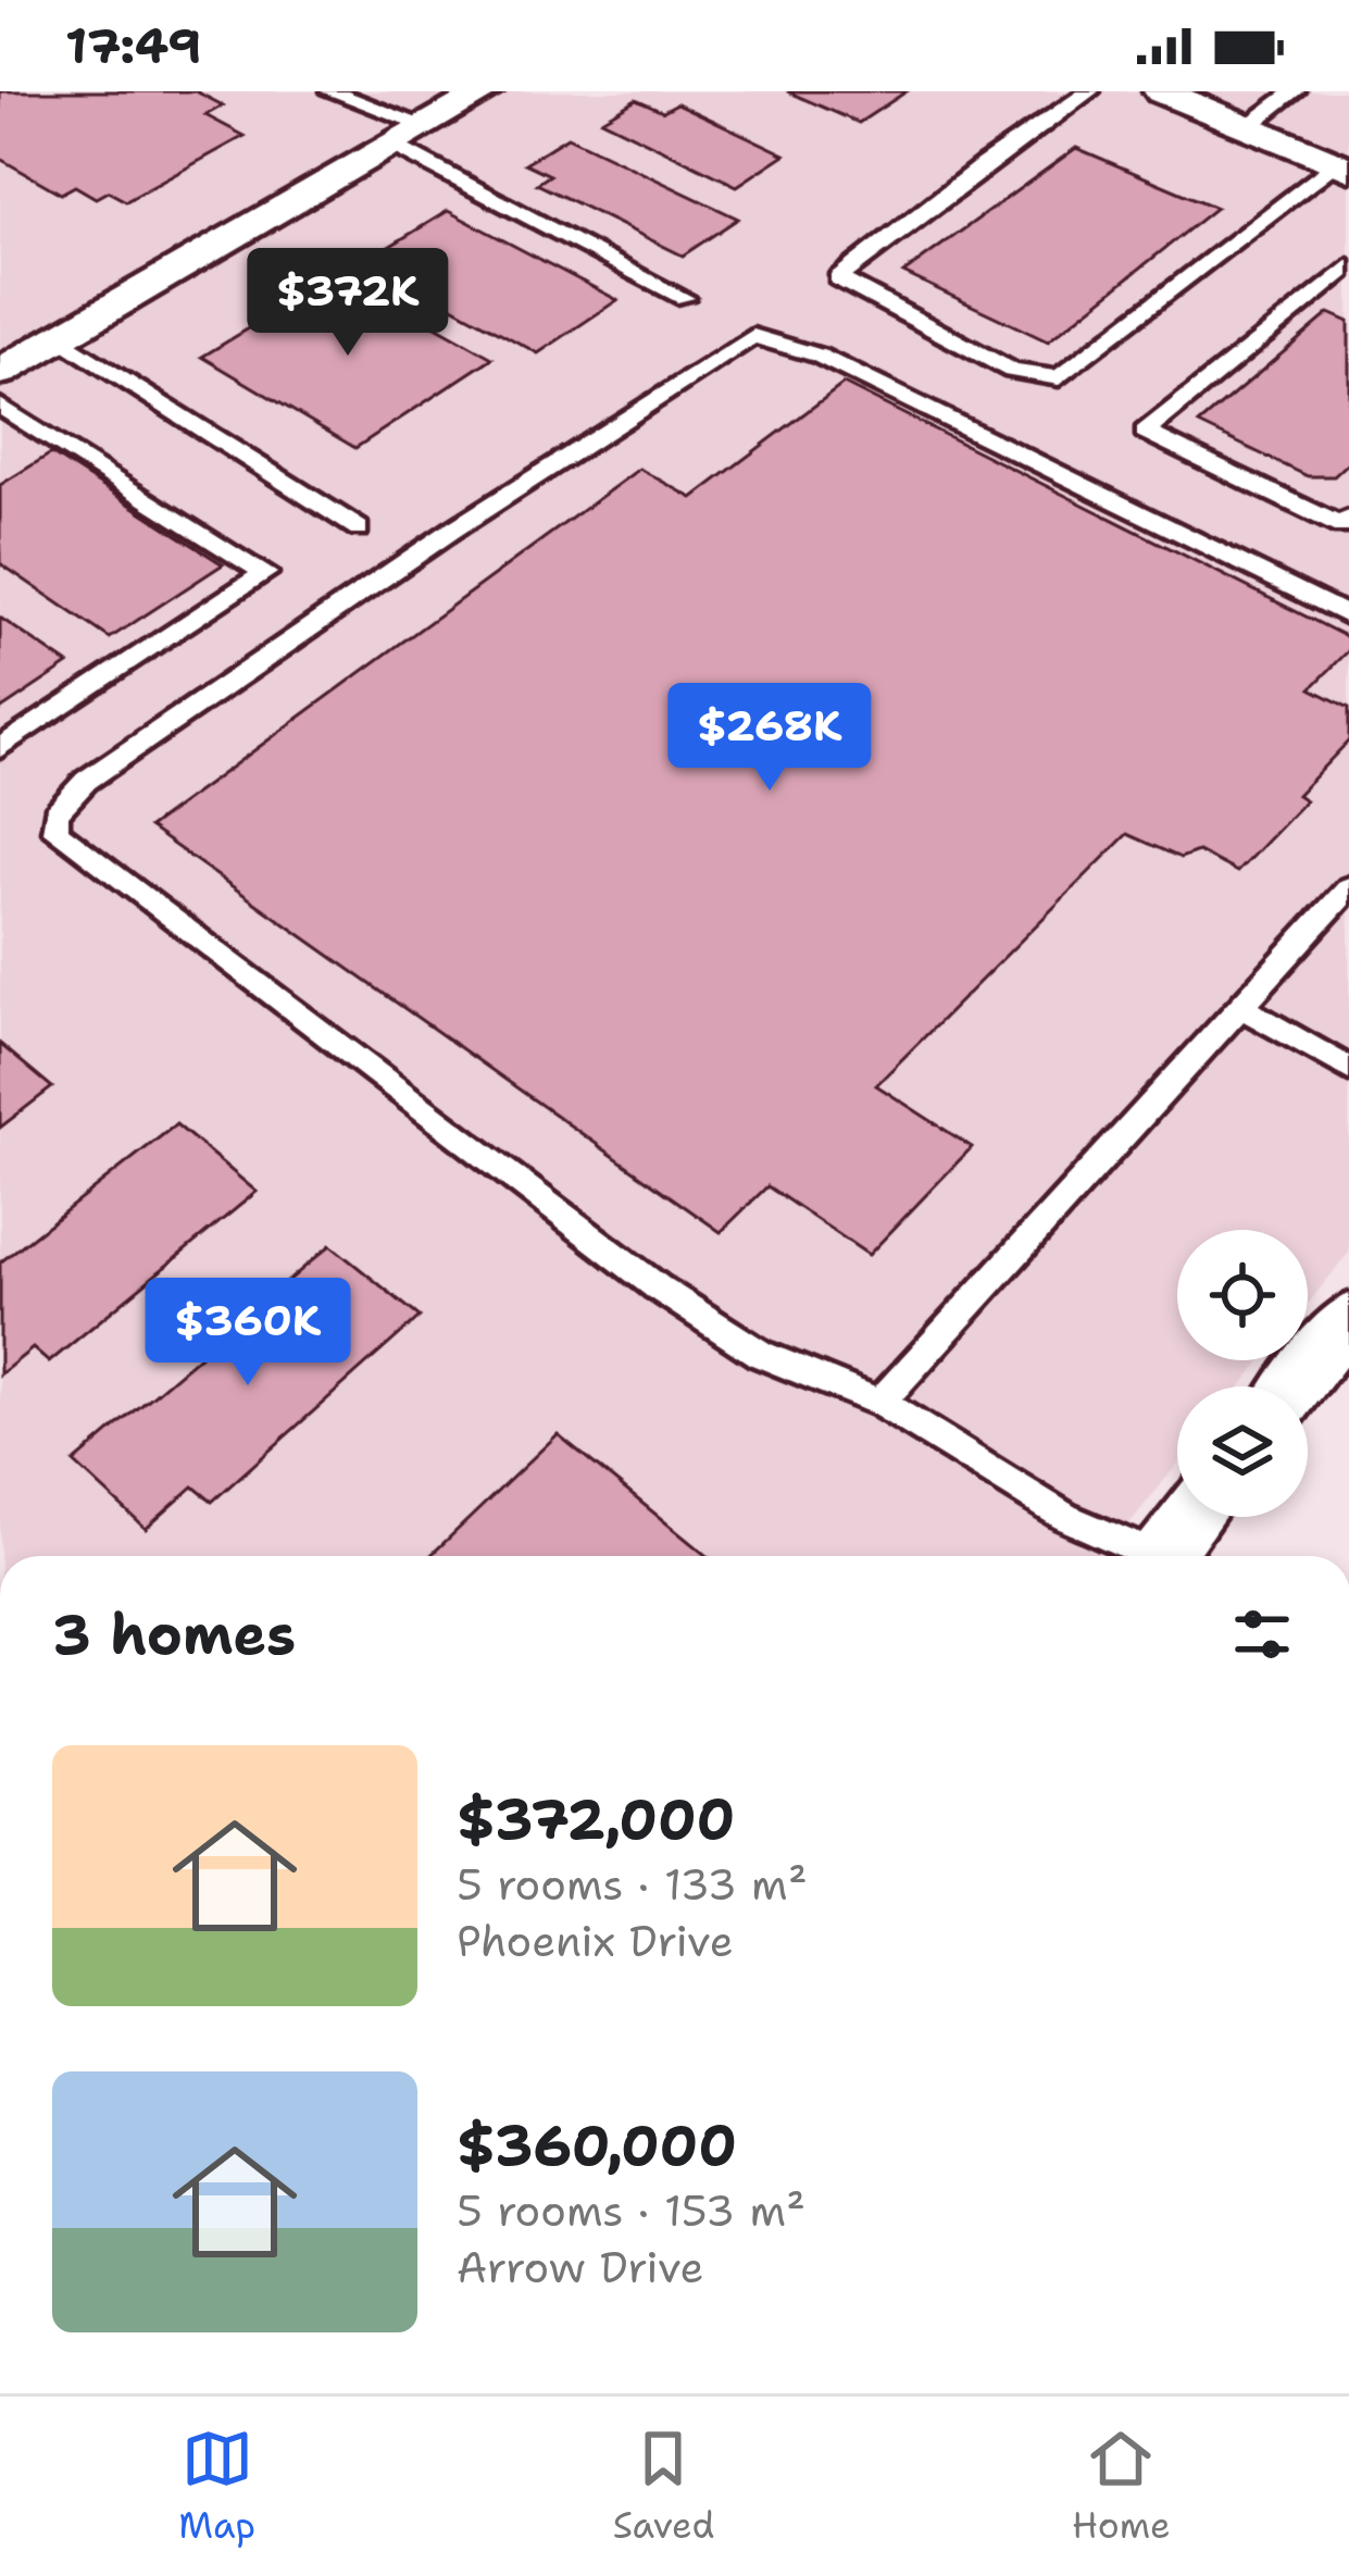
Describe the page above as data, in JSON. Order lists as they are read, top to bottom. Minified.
{"page":{"status":"17:49","price":["$372K","$268K","$360K"],"heading":"3 homes","list":[{"name":"$372,000","note":"5 rooms · 133 m² · Phoenix Drive"},{"name":"$360,000","note":"5 rooms · 153 m² · Arrow Drive"}],"tabs":["Map","Saved","Home"]}}
